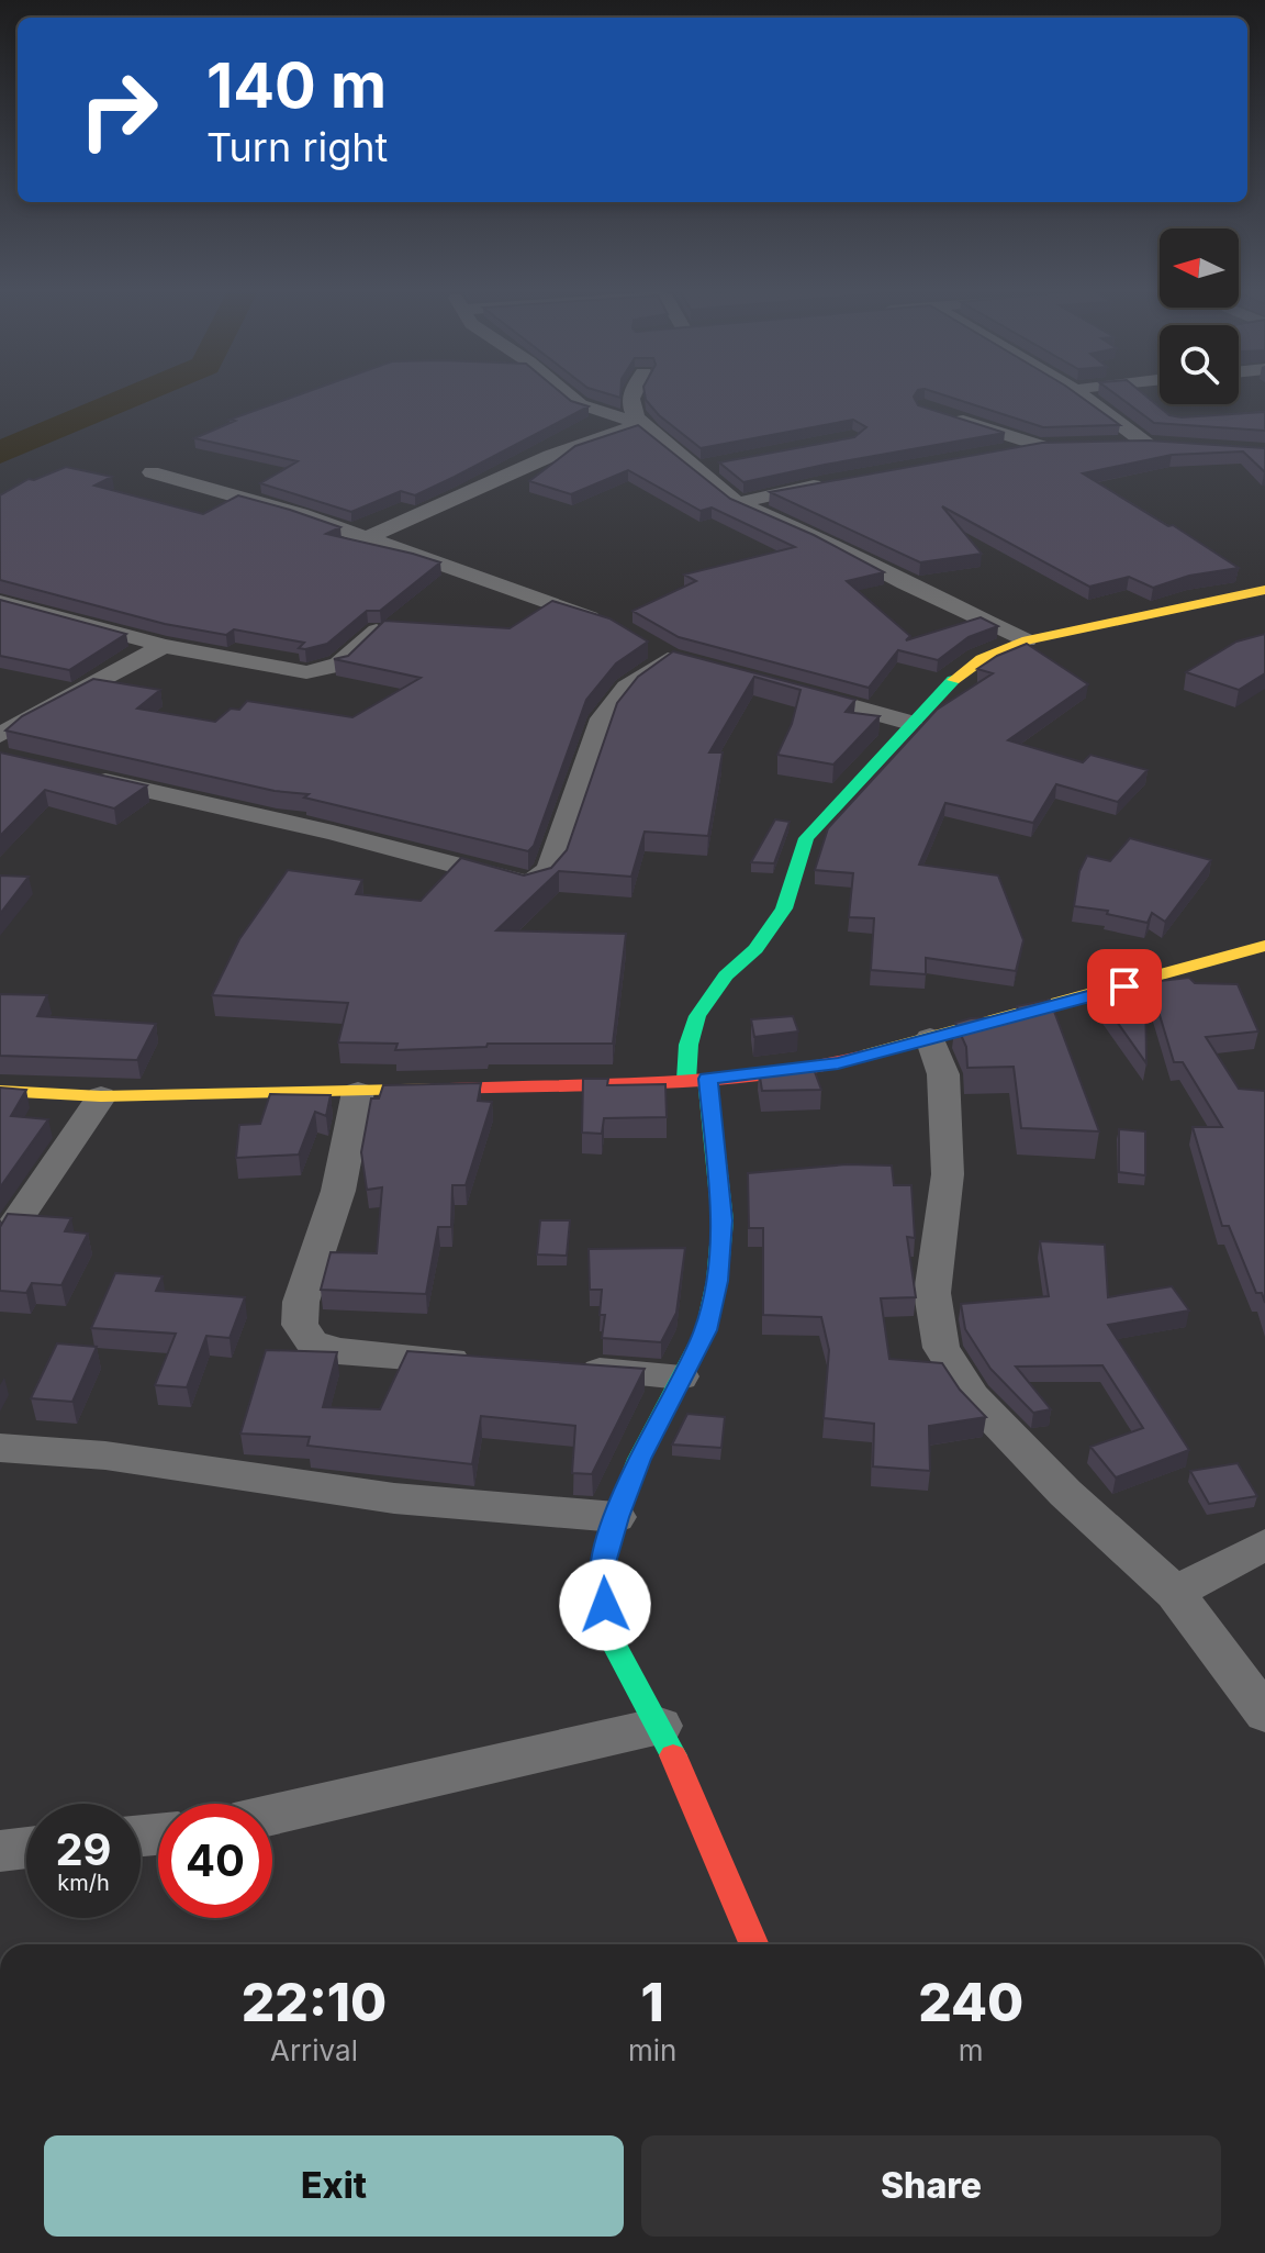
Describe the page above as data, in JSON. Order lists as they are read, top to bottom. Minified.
{"north":"left","page":{"turn":["140 m","Turn right"],"speed":"29 km/h","limit":"40","eta":["22:10","Arrival","1","min","240","m"],"buttons":["Exit","Share"]}}
